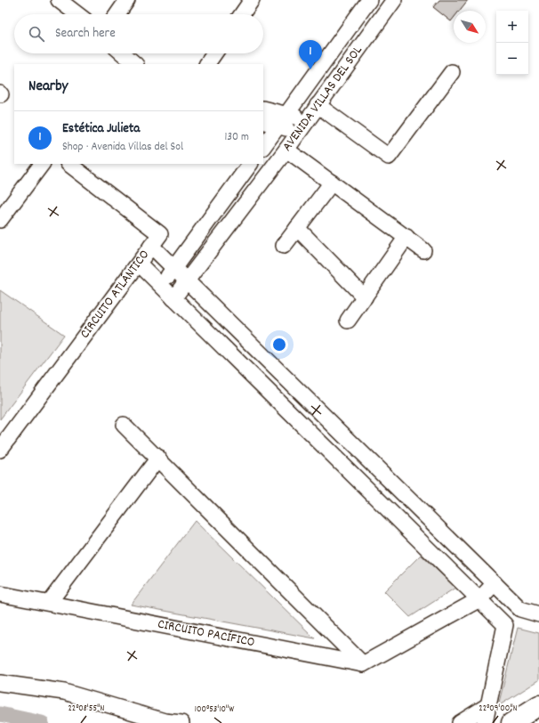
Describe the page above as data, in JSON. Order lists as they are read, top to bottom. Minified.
{"streets":{"street":["AVENIDA VILLAS DEL SOL","CIRCUITO ATLÁNTICO","CIRCUITO PACÍFICO"]},"north":"bottom right","page":{"map_buttons":["+","−"],"search":"Search here","pins":"1","heading":"Nearby","list":[{"mark":"1","name":"Estética Julieta","note":"Shop · Avenida Villas del Sol","value":"130 m"}]},"coordinates":["22°08'55\"N","22°09'00\"N","100°53'10\"W"]}
